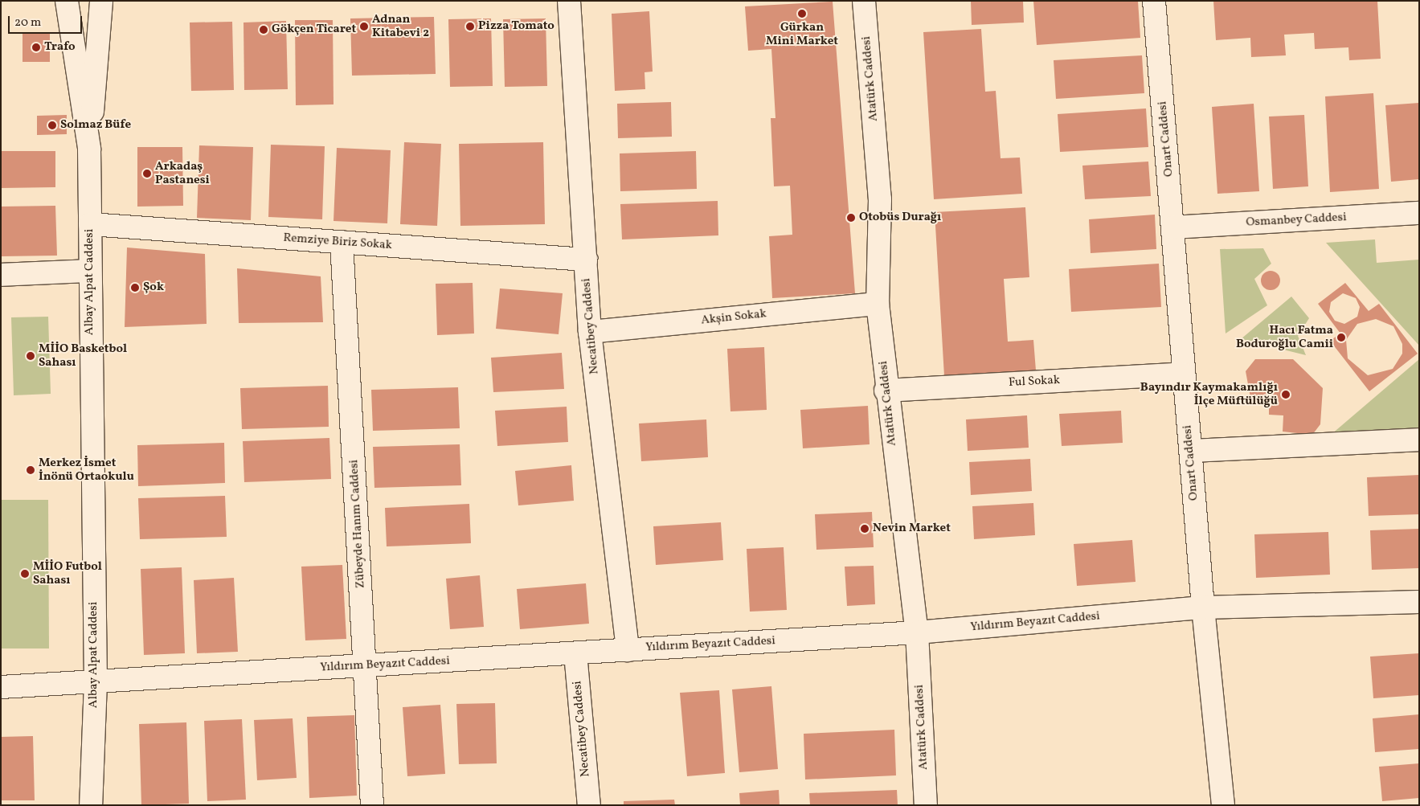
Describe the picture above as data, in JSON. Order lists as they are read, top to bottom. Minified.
{"streets":{"street":["Atatürk Caddesi","Onart Caddesi","Osmanbey Caddesi","Remziye Biriz Sokak","Albay Alpat Caddesi","Akşin Sokak","Necatibey Caddesi","Ful Sokak","Zübeyde Hanım Caddesi","Yıldırım Beyazıt Caddesi"]},"crossings":[["Atatürk Caddesi","Akşin Sokak"],["Atatürk Caddesi","Ful Sokak"],["Atatürk Caddesi","Yıldırım Beyazıt Caddesi"],["Onart Caddesi","Osmanbey Caddesi"],["Onart Caddesi","Ful Sokak"],["Onart Caddesi","Yıldırım Beyazıt Caddesi"],["Remziye Biriz Sokak","Albay Alpat Caddesi"],["Remziye Biriz Sokak","Necatibey Caddesi"],["Remziye Biriz Sokak","Zübeyde Hanım Caddesi"],["Albay Alpat Caddesi","Yıldırım Beyazıt Caddesi"],["Akşin Sokak","Necatibey Caddesi"],["Necatibey Caddesi","Yıldırım Beyazıt Caddesi"],["Zübeyde Hanım Caddesi","Yıldırım Beyazıt Caddesi"]],"places":["Gürkan Mini Market","Adnan Kitabevi 2","Pizza Tomato","Gökçen Ticaret","Trafo","Solmaz Büfe","Arkadaş Pastanesi","Otobüs Durağı","Şok","Hacı Fatma Boduroğlu Camii","MİİO Basketbol Sahası","Bayındır Kaymakamlığı İlçe Müftülüğü","Merkez İsmet İnönü Ortaokulu","Nevin Market","MİİO Futbol Sahası"],"scale_bar":"20 m"}
